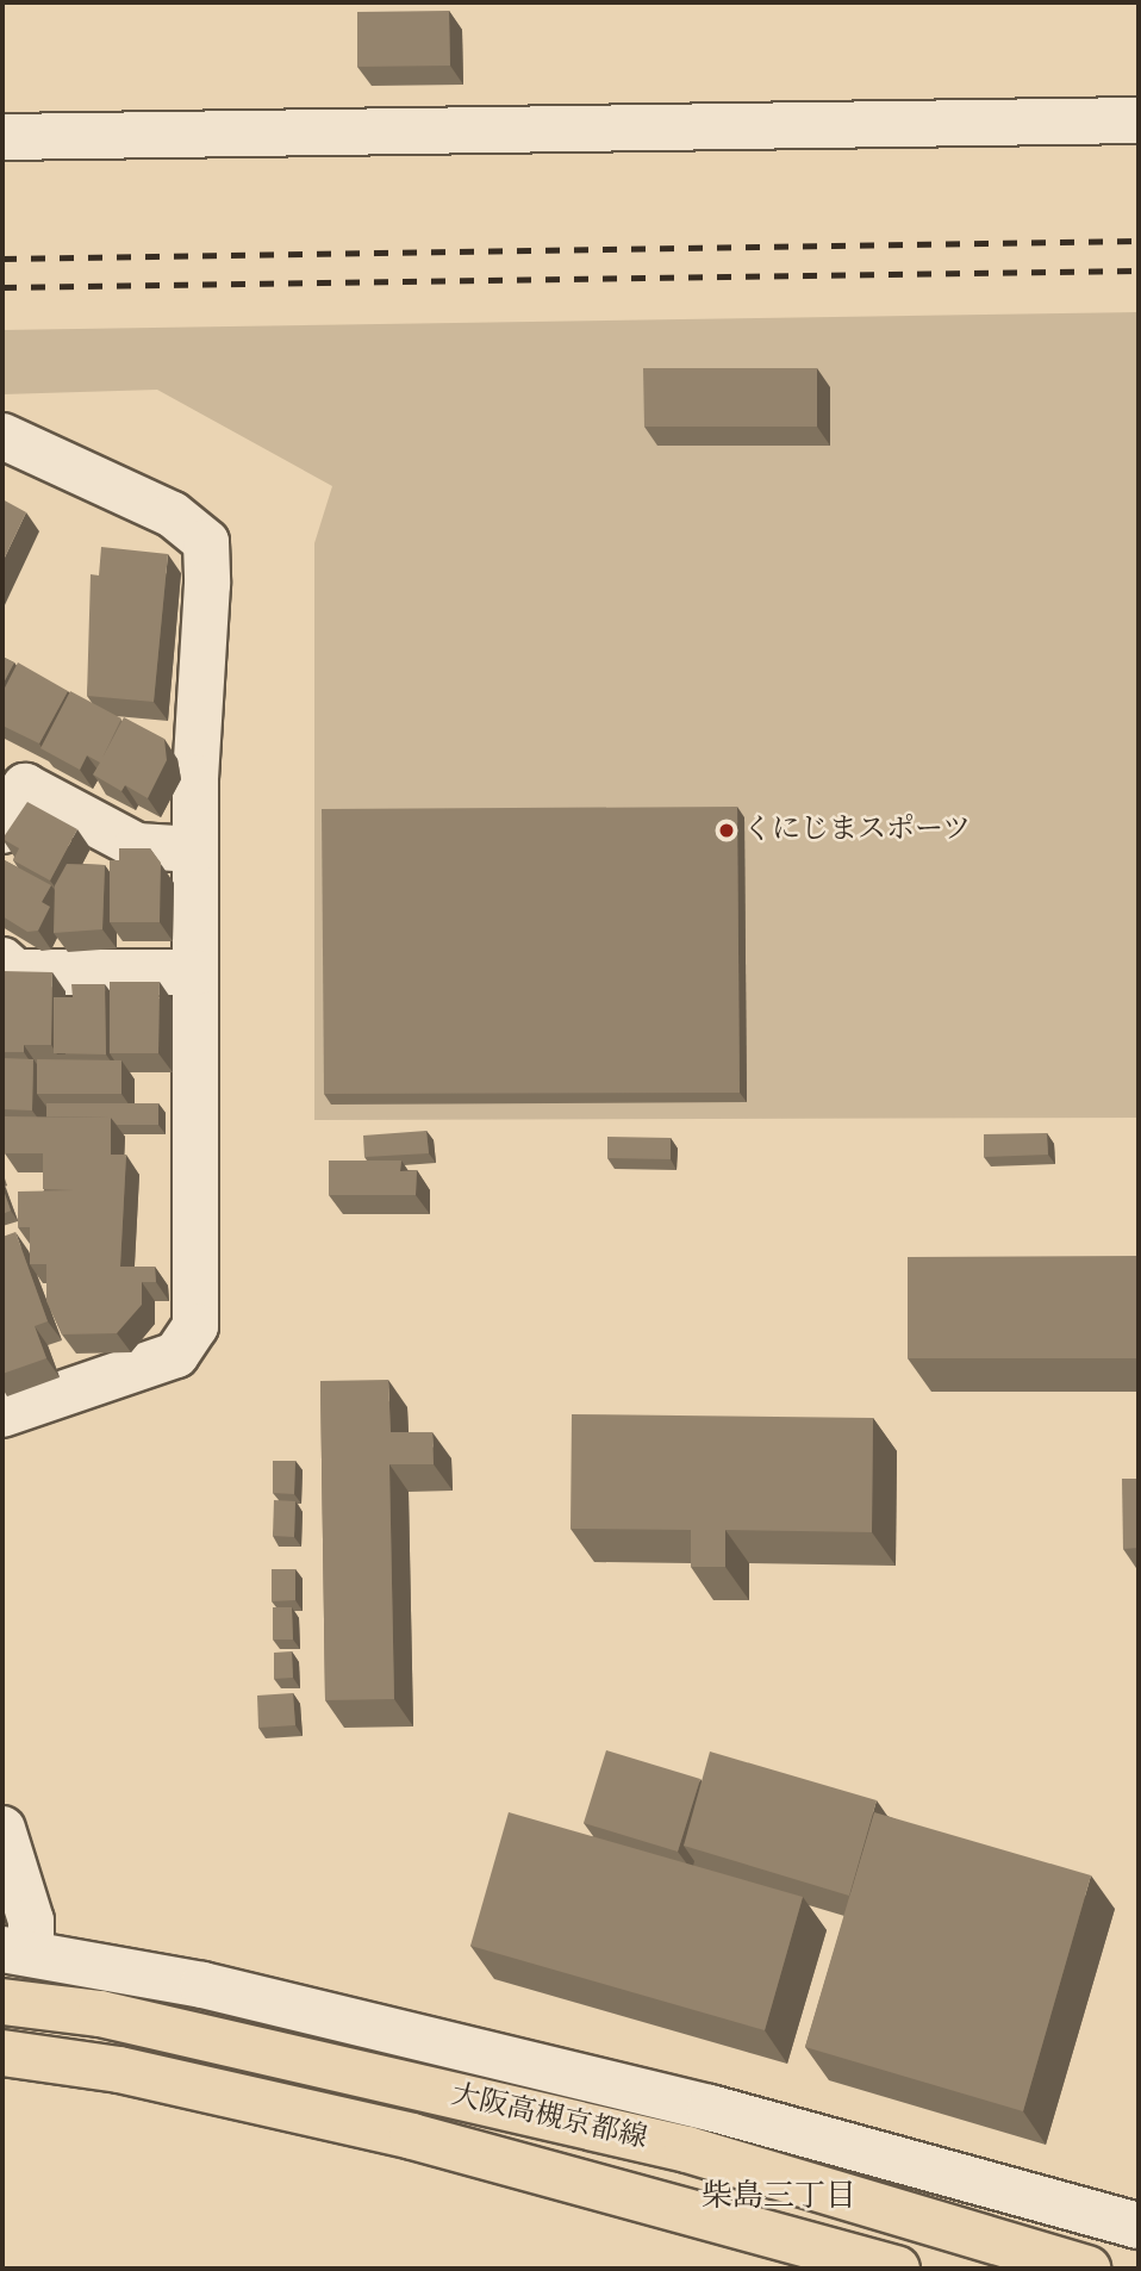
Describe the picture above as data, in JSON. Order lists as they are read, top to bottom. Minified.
{"streets":{"main road":["大阪高槻京都線"]},"districts":["柴島三丁目"],"places":["くにじまスポーツ"]}
